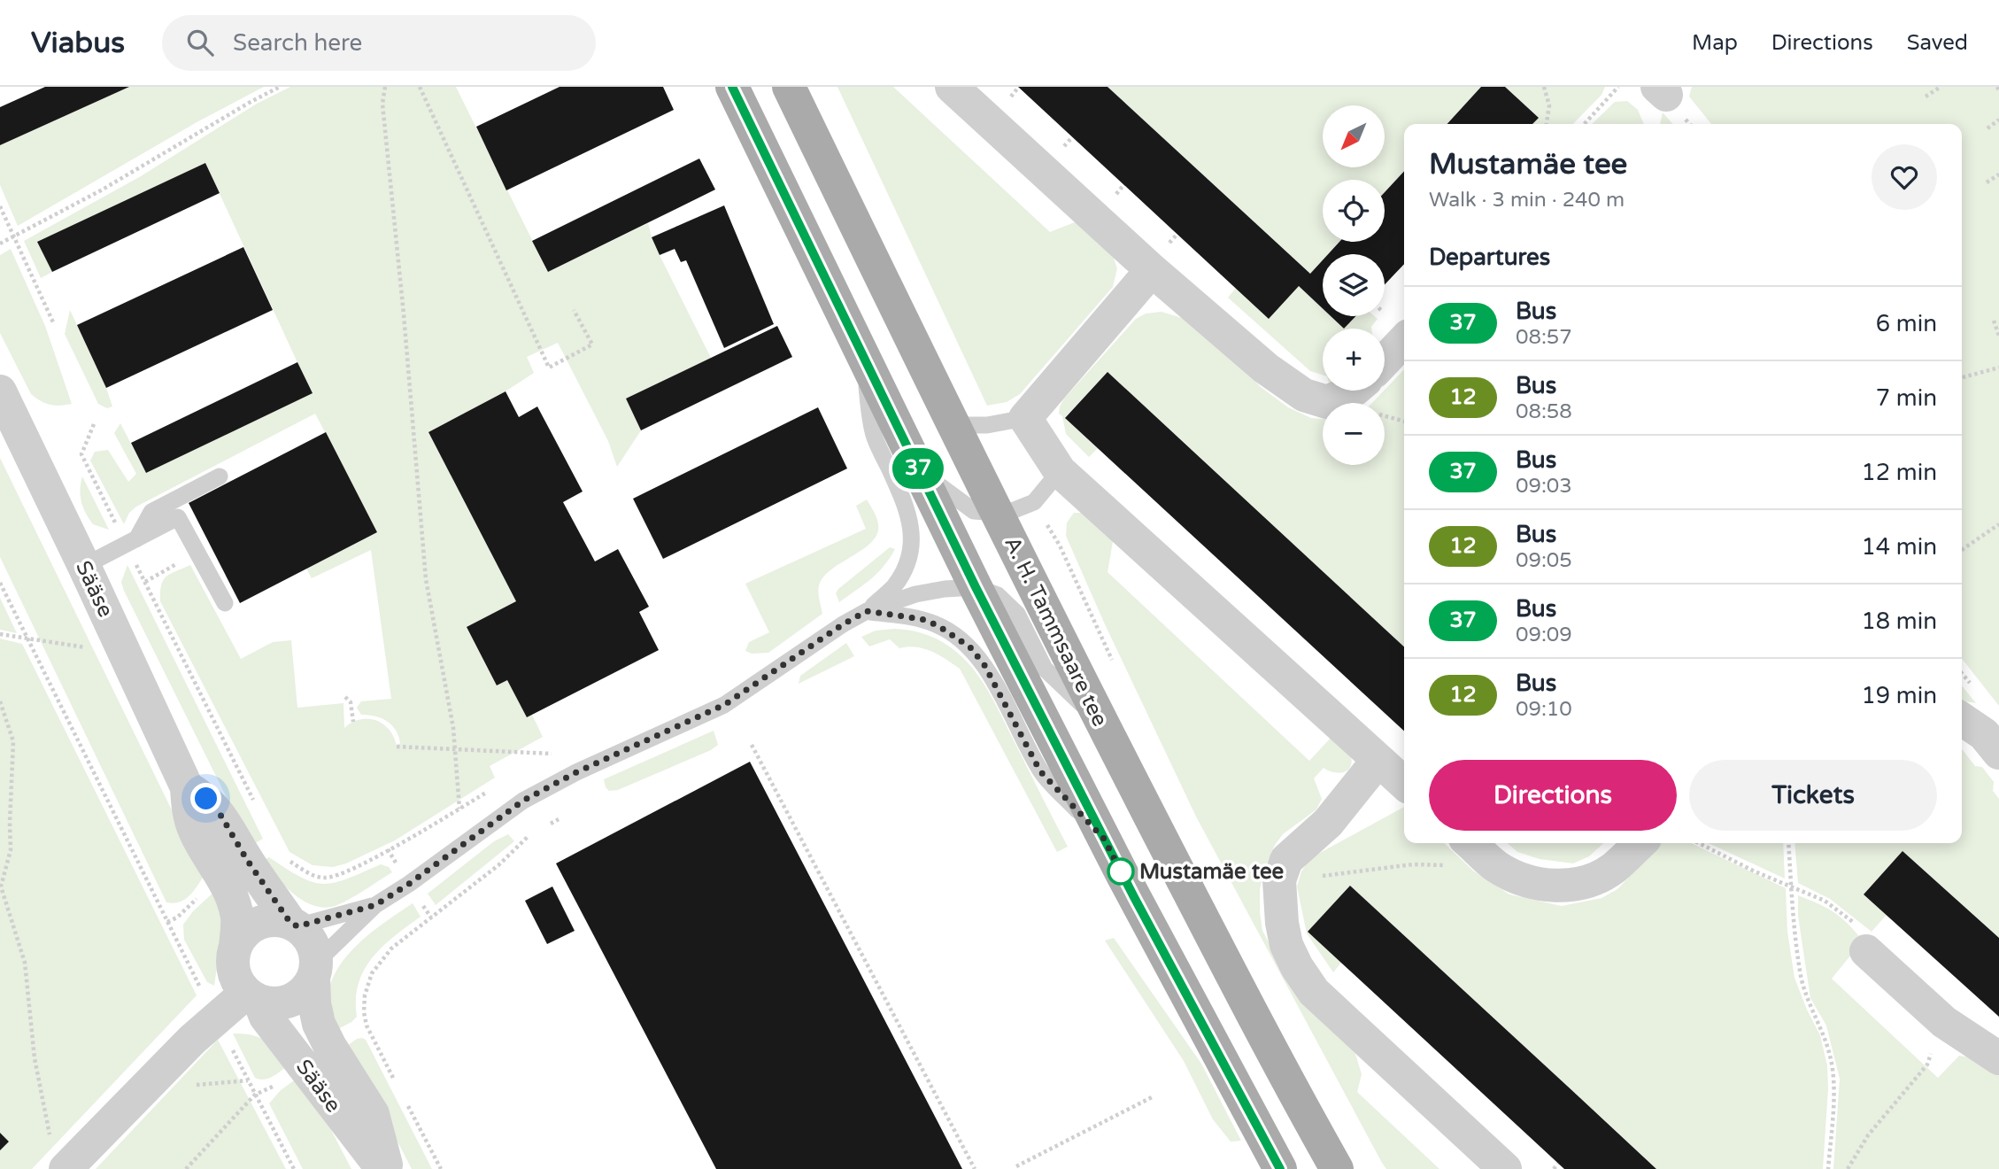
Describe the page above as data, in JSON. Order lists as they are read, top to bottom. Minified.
{"streets":{"main road":["A. H. Tammsaare tee"],"street":["Sääse"]},"places":["Mustamäe tee"],"lines":["bus line 37"],"north":"bottom left","page":{"header":"Viabus","search":"Search here","nav":["Map","Directions","Saved"],"on_map":"37","map_buttons":["+","−"],"heading":[["Mustamäe tee","Walk · 3 min · 240 m"],"Departures"],"list":[{"mark":"37","name":"Bus","note":"08:57","value":"6 min"},{"mark":"12","name":"Bus","note":"08:58","value":"7 min"},{"mark":"37","name":"Bus","note":"09:03","value":"12 min"},{"mark":"12","name":"Bus","note":"09:05","value":"14 min"},{"mark":"37","name":"Bus","note":"09:09","value":"18 min"},{"mark":"12","name":"Bus","note":"09:10","value":"19 min"}],"buttons":["Directions","Tickets"]}}
